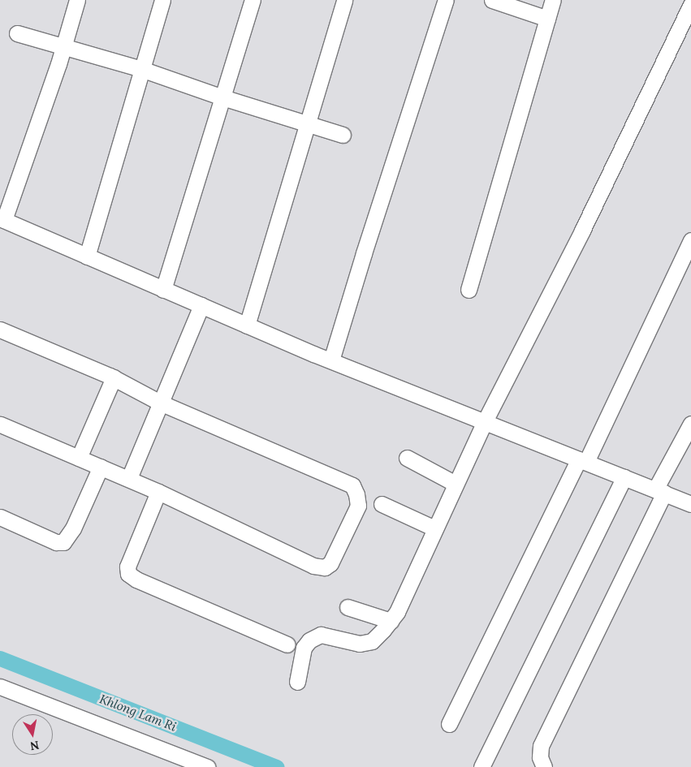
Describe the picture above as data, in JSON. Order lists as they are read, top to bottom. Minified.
{"water":["Khlong Lam Ri"],"north":"bottom"}
